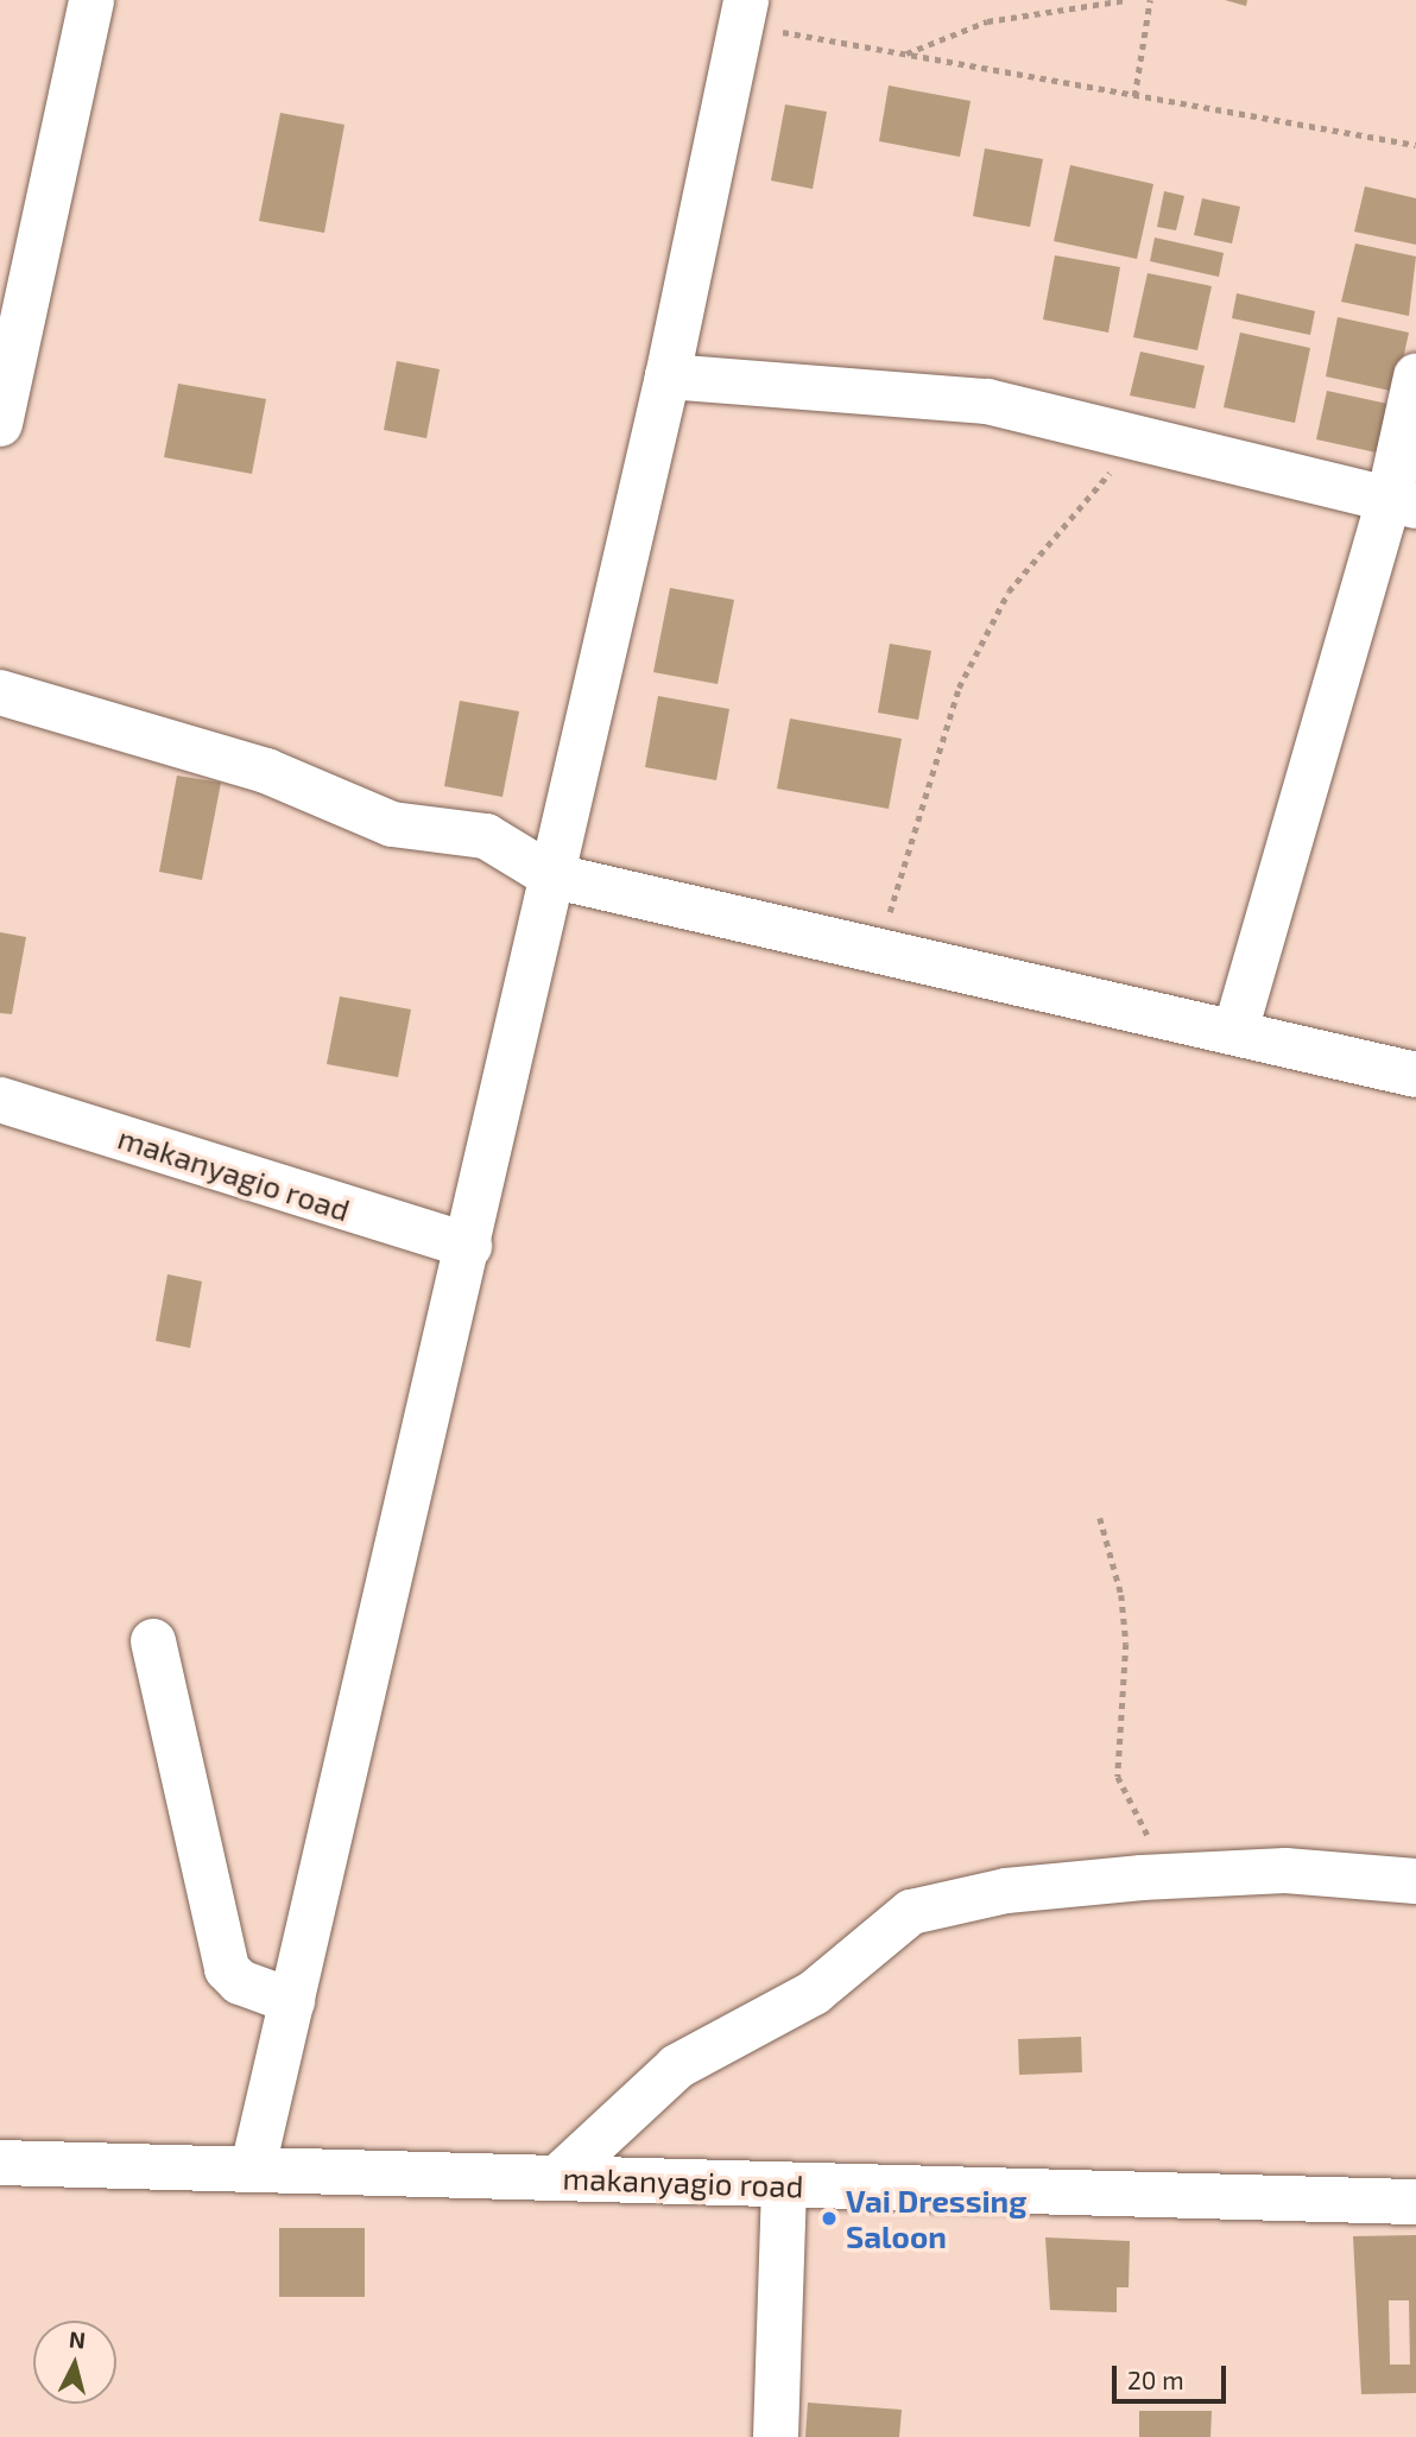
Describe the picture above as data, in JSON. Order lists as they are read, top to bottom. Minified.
{"streets":{"street":["makanyagio road"]},"places":["Vai Dressing Saloon"],"scale_bar":"20 m","north":"top"}
